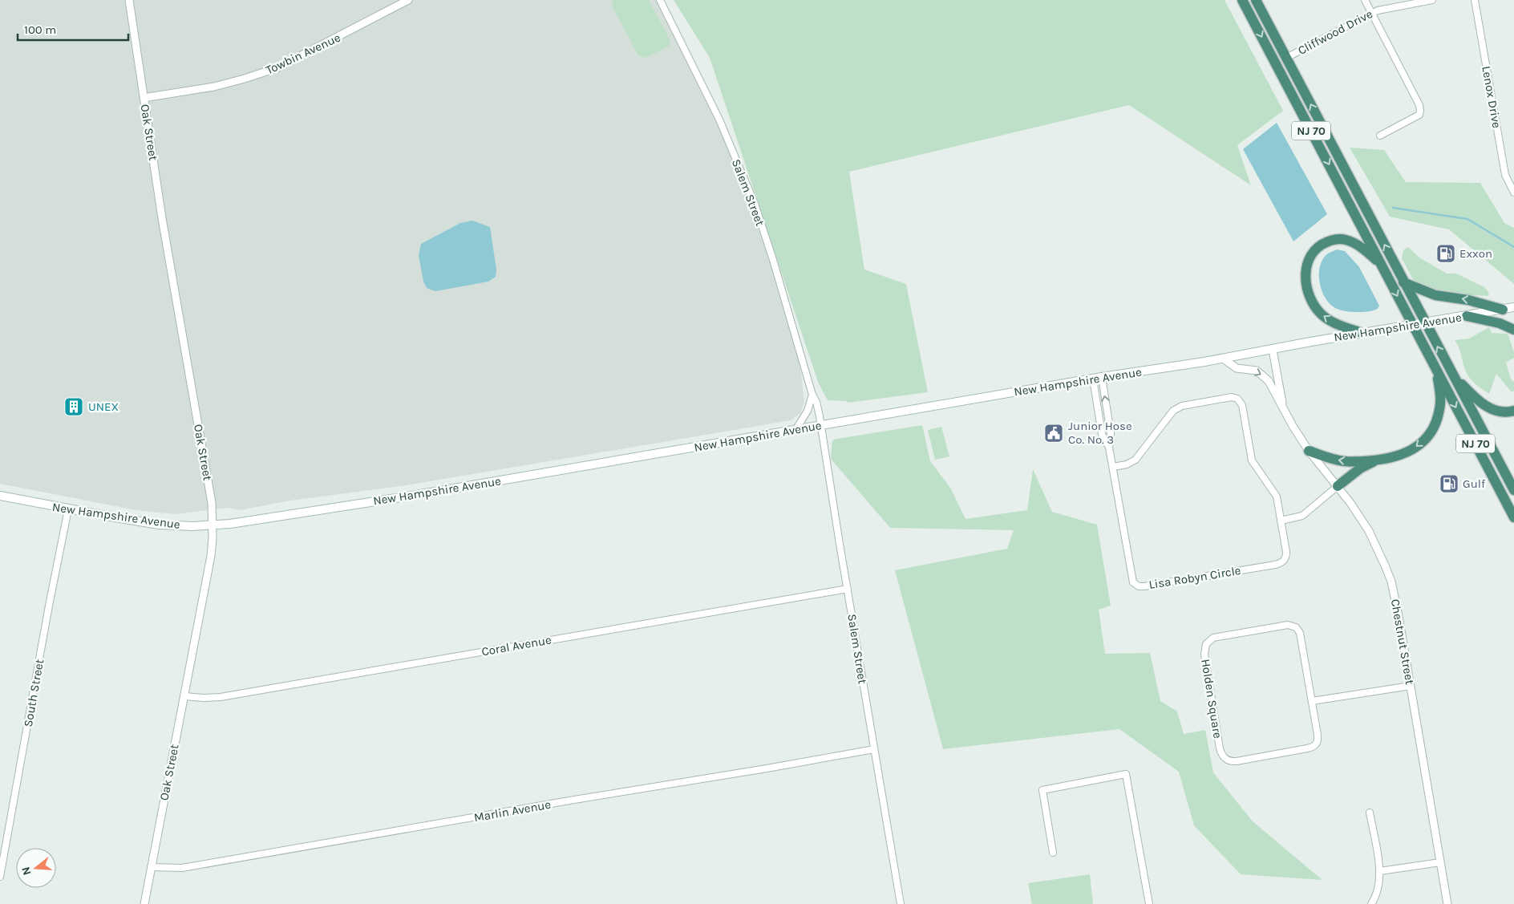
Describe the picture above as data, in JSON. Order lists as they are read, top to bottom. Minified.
{"streets":{"highway":["NJ 70"],"main road":["New Hampshire Avenue"],"street":["Cliffwood Drive","Towbin Avenue","Lenox Drive","Oak Street","Salem Street","Lisa Robyn Circle","Chestnut Street","Coral Avenue","South Street","Holden Square","Marlin Avenue"]},"crossings":[["Cliffwood Drive","NJ 70"],["Towbin Avenue","Oak Street"],["NJ 70","New Hampshire Avenue"],["Oak Street","New Hampshire Avenue"],["Oak Street","Coral Avenue"],["Oak Street","Marlin Avenue"],["Salem Street","New Hampshire Avenue"],["Salem Street","Coral Avenue"],["Salem Street","Marlin Avenue"],["New Hampshire Avenue","Lisa Robyn Circle"],["New Hampshire Avenue","Chestnut Street"],["New Hampshire Avenue","South Street"]],"places":{"fuel station":["Exxon","Gulf"],"building":["UNEX"],"public building":["Junior Hose Co. No. 3"]},"scale_bar":"100 m","north":"left"}
